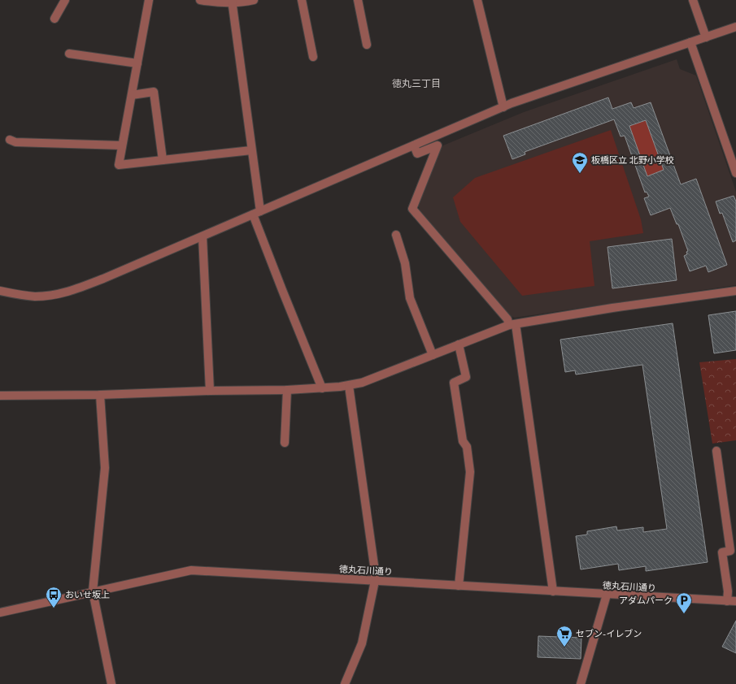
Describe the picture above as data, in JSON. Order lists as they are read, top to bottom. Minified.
{"streets":{"street":["徳丸石川通り"]},"districts":["徳丸三丁目"],"places":{"school or university":["板橋区立 北野小学校"],"bus stop":["おいせ坂上"],"parking":["アダムパーク"],"supermarket":["セブン-イレブン"]}}
